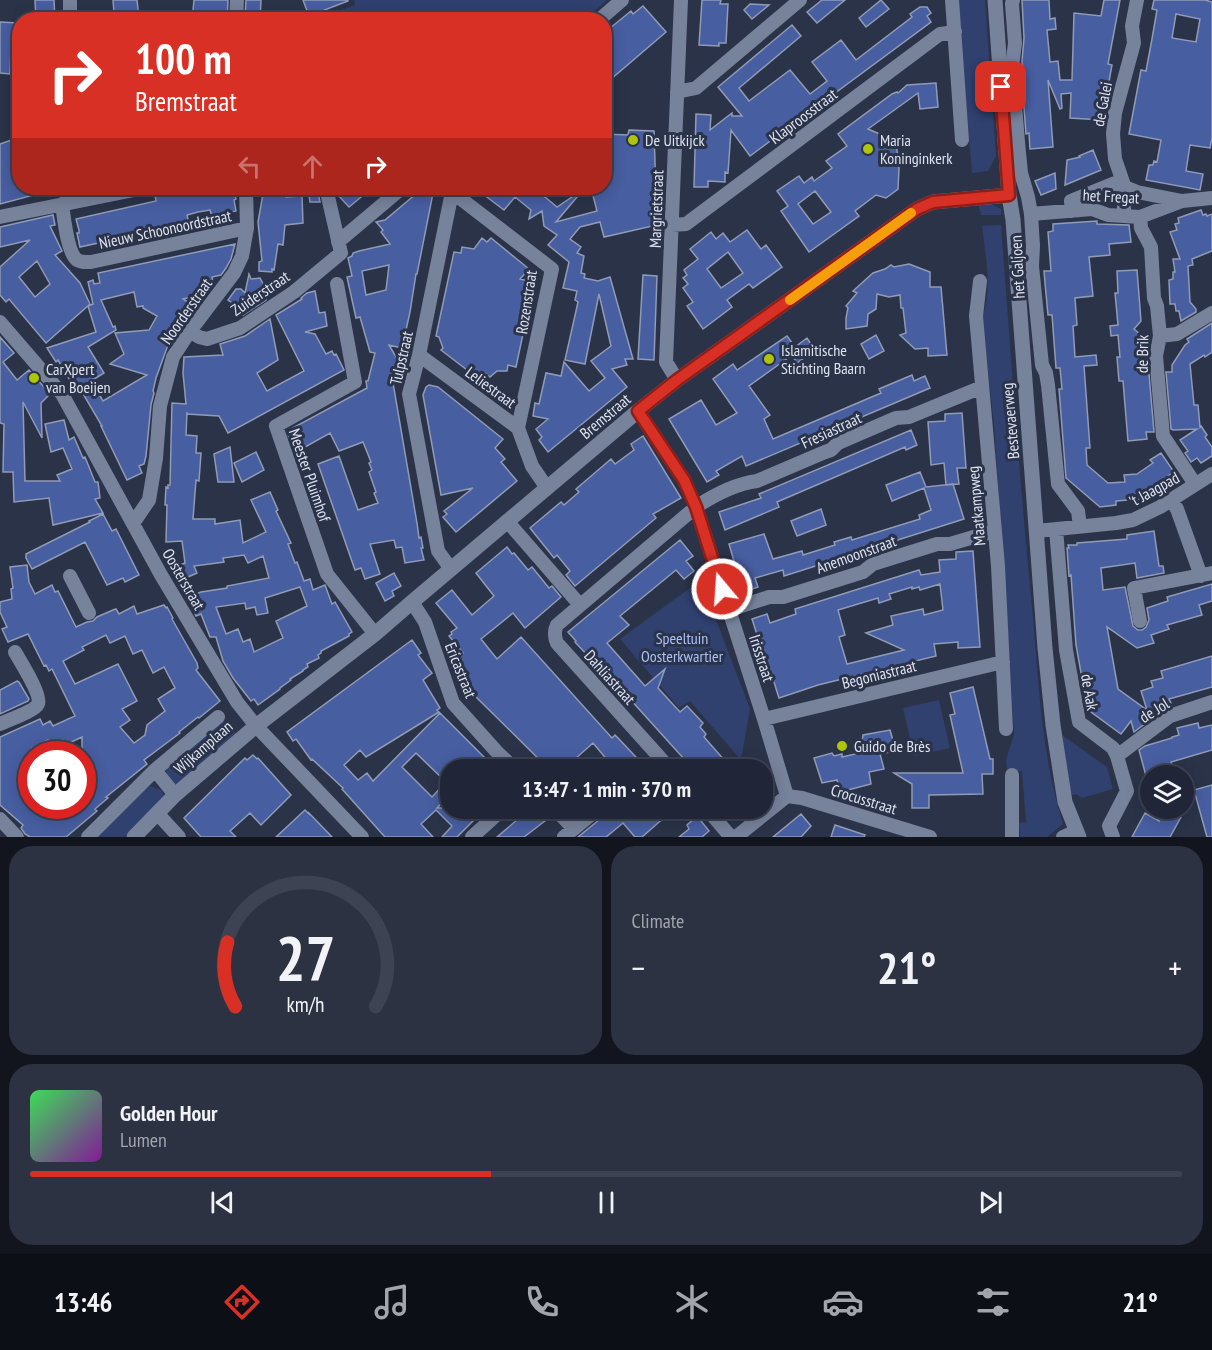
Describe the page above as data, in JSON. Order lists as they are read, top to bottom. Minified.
{"streets":{"street":["de Galei","Klaproosstraat","het Fregat","Margrietstraat","Nieuw Schoonoordstraat","het Galjoen","Zuiderstraat","Rozenstraat","Noorderstraat","de Brik","Tulpstraat","Leliestraat","Bremstraat","Bestevaerweg","Fresiastraat","Meester Pluimhof","'t Jaagpad","Maatkampweg","Anemoonstraat","Oosterstraat","Irisstraat","Ericastraat","Begoniastraat","Dahliastraat","de Aak","de Jol","Wijkamplaan","Crocusstraat"]},"crossings":[["de Galei","het Fregat"],["Klaproosstraat","Margrietstraat"],["het Fregat","het Galjoen"],["het Fregat","de Brik"],["Margrietstraat","Bremstraat"],["Nieuw Schoonoordstraat","Noorderstraat"],["het Galjoen","'t Jaagpad"],["Zuiderstraat","Noorderstraat"],["Rozenstraat","Leliestraat"],["Noorderstraat","Oosterstraat"],["de Brik","'t Jaagpad"],["Tulpstraat","Leliestraat"],["Tulpstraat","Bremstraat"],["Leliestraat","Bremstraat"],["Bremstraat","Bestevaerweg"],["Bremstraat","Meester Pluimhof"],["Bremstraat","Oosterstraat"],["Bremstraat","Irisstraat"],["Bremstraat","Ericastraat"],["Bremstraat","Wijkamplaan"],["Bestevaerweg","'t Jaagpad"],["Fresiastraat","Maatkampweg"],["Fresiastraat","Irisstraat"],["Fresiastraat","Dahliastraat"],["'t Jaagpad","de Aak"],["Maatkampweg","Anemoonstraat"],["Maatkampweg","Begoniastraat"],["Anemoonstraat","Irisstraat"],["Oosterstraat","Wijkamplaan"],["Irisstraat","Begoniastraat"],["Irisstraat","Dahliastraat"],["Irisstraat","Crocusstraat"],["de Aak","de Jol"]],"parks":["Speeltuin Oosterkwartier"],"places":["De Uitkijck","Maria Koninginkerk","Islamitische Stichting Baarn","CarXpert van Boeijen","Guido de Brès"],"page":{"turn":["100 m","Bremstraat"],"limit":"30","trip":"13:47 · 1 min · 370 m","tile":"Climate","heat":["−","21°","+"],"song":["Golden Hour","Lumen"],"tabs":["13:46","21°"],"gauge":["27","km/h"]}}
